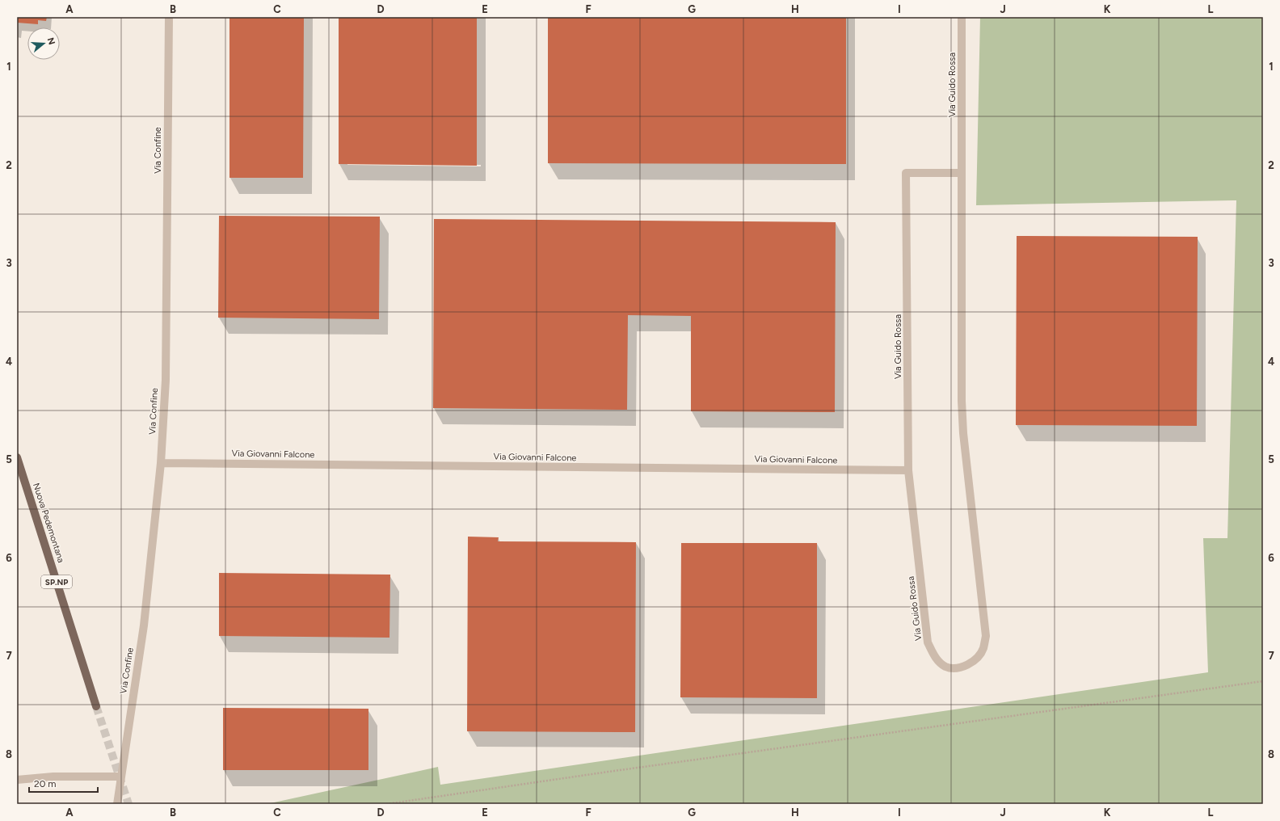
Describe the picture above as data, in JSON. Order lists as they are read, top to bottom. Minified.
{"streets":{"main road":["Nuova Pedemontana","SP.NP"],"street":["Via Guido Rossa","Via Confine","Via Giovanni Falcone"]},"crossings":[["Via Guido Rossa","Via Giovanni Falcone"],["Via Confine","Via Giovanni Falcone"]],"scale_bar":"20 m","north":"right","grid":{"columns":["A","B","C","D","E","F","G","H","I","J","K","L"],"rows":["1","2","3","4","5","6","7","8"]}}
